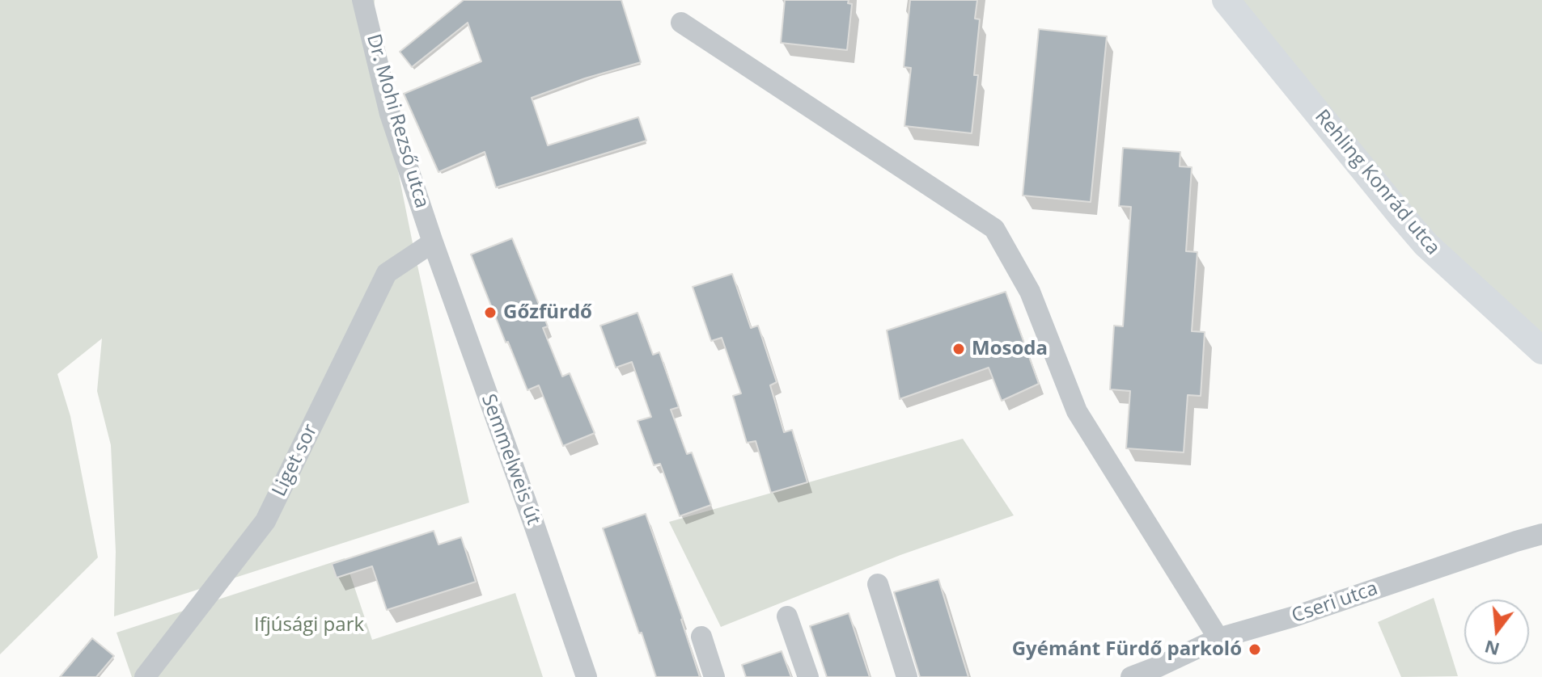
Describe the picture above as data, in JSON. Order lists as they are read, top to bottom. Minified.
{"streets":{"main road":["Rehling Konrád utca"],"street":["Dr. Mohi Rezső utca","Semmelweis út","Liget sor","Cseri utca"]},"crossings":[["Dr. Mohi Rezső utca","Semmelweis út"],["Dr. Mohi Rezső utca","Liget sor"],["Semmelweis út","Liget sor"]],"parks":["Ifjúsági park"],"places":["Gőzfürdő","Mosoda","Gyémánt Fürdő parkoló"],"north":"bottom"}
